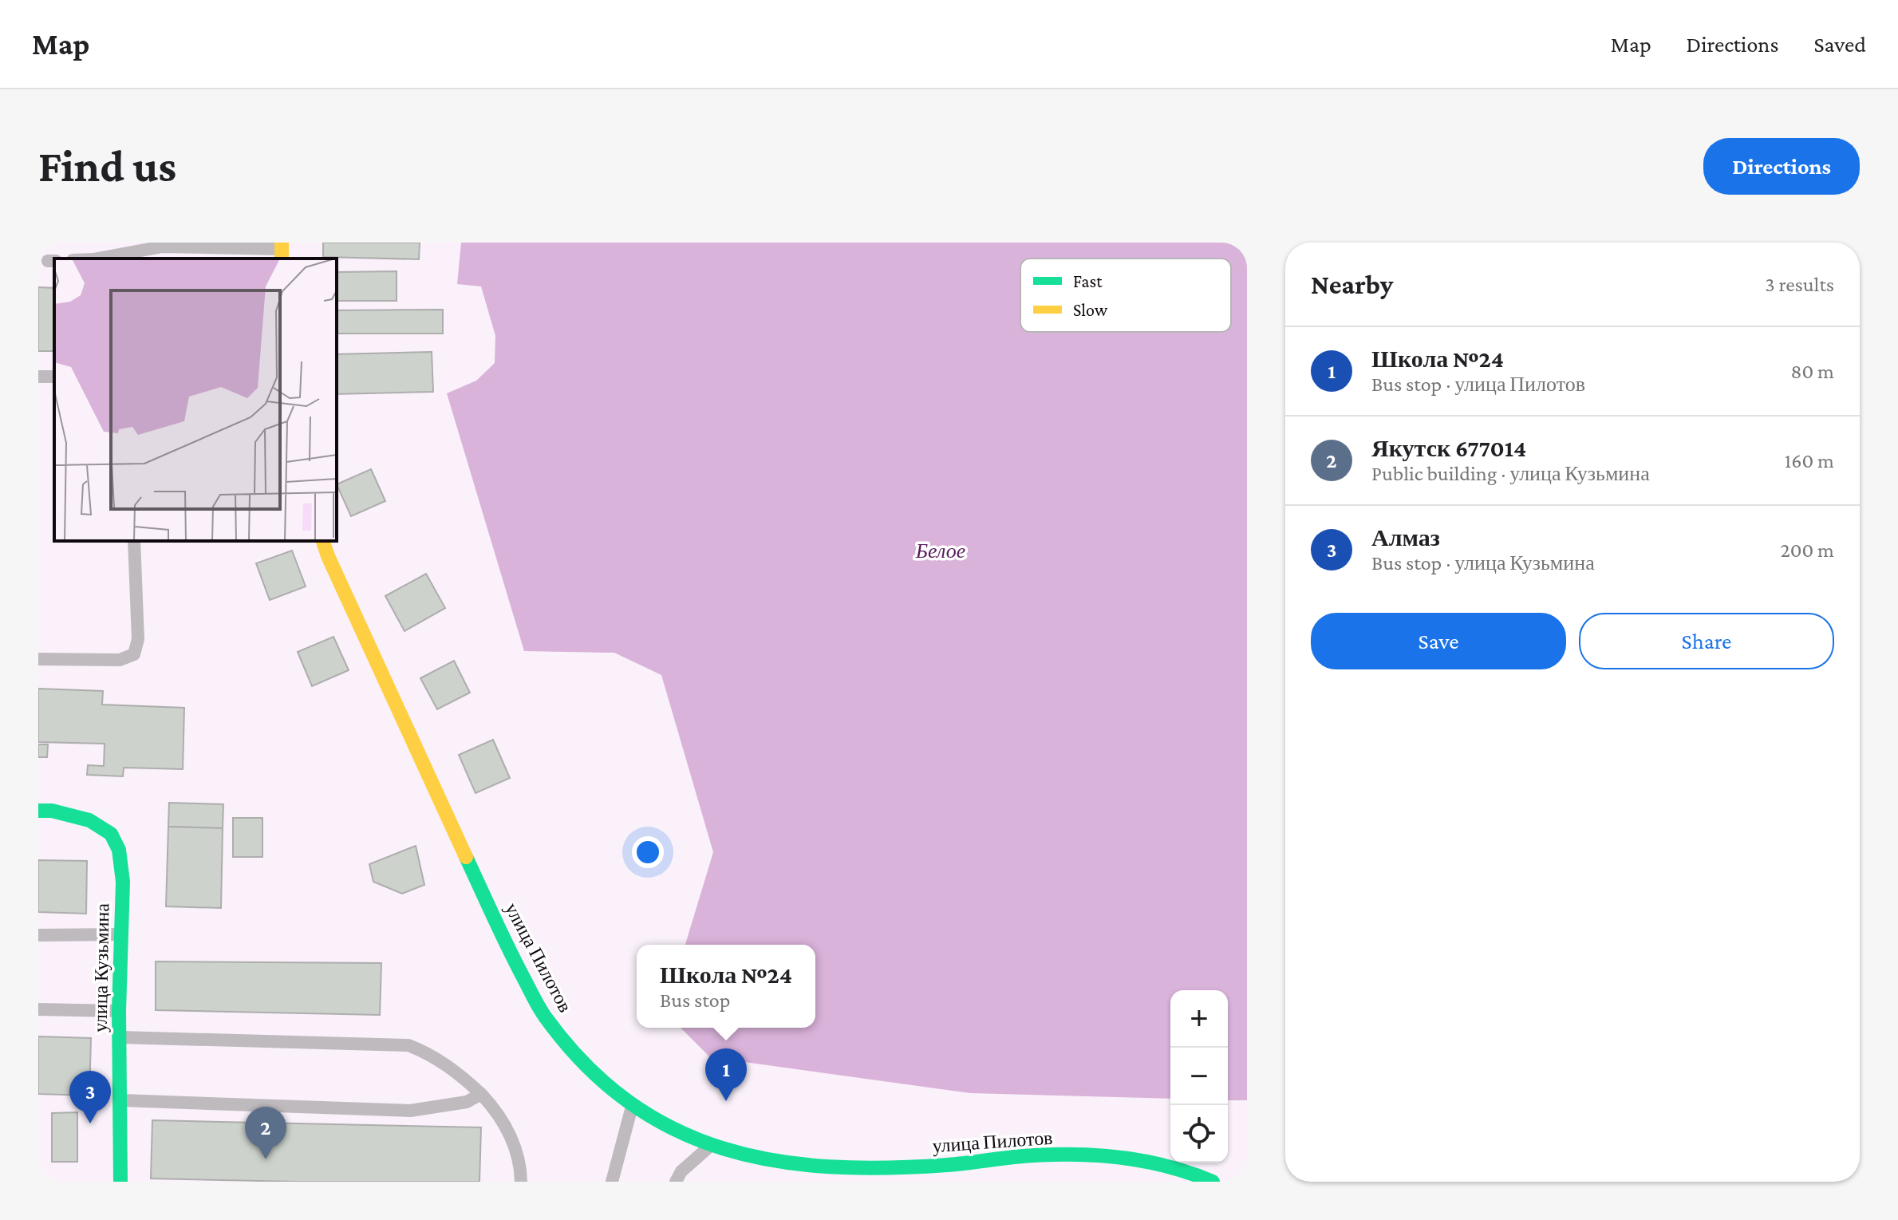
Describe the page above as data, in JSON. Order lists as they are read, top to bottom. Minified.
{"streets":{"street":["улица Пилотов","улица Кузьмина"]},"water":["Белое"],"legend":["Fast","Slow"],"page":{"header":"Map","nav":["Map","Directions","Saved"],"buttons":["Directions",["Save","Share"]],"title":"Find us","heading":["Nearby","3 results"],"list":[{"mark":"1","name":"Школа №24","note":"Bus stop · улица Пилотов","value":"80 m"},{"mark":"2","name":"Якутск 677014","note":"Public building · улица Кузьмина","value":"160 m"},{"mark":"3","name":"Алмаз","note":"Bus stop · улица Кузьмина","value":"200 m"}],"popup":["Школа №24","Bus stop"],"map_buttons":["+","−"],"pins":["1","3","2"]}}
